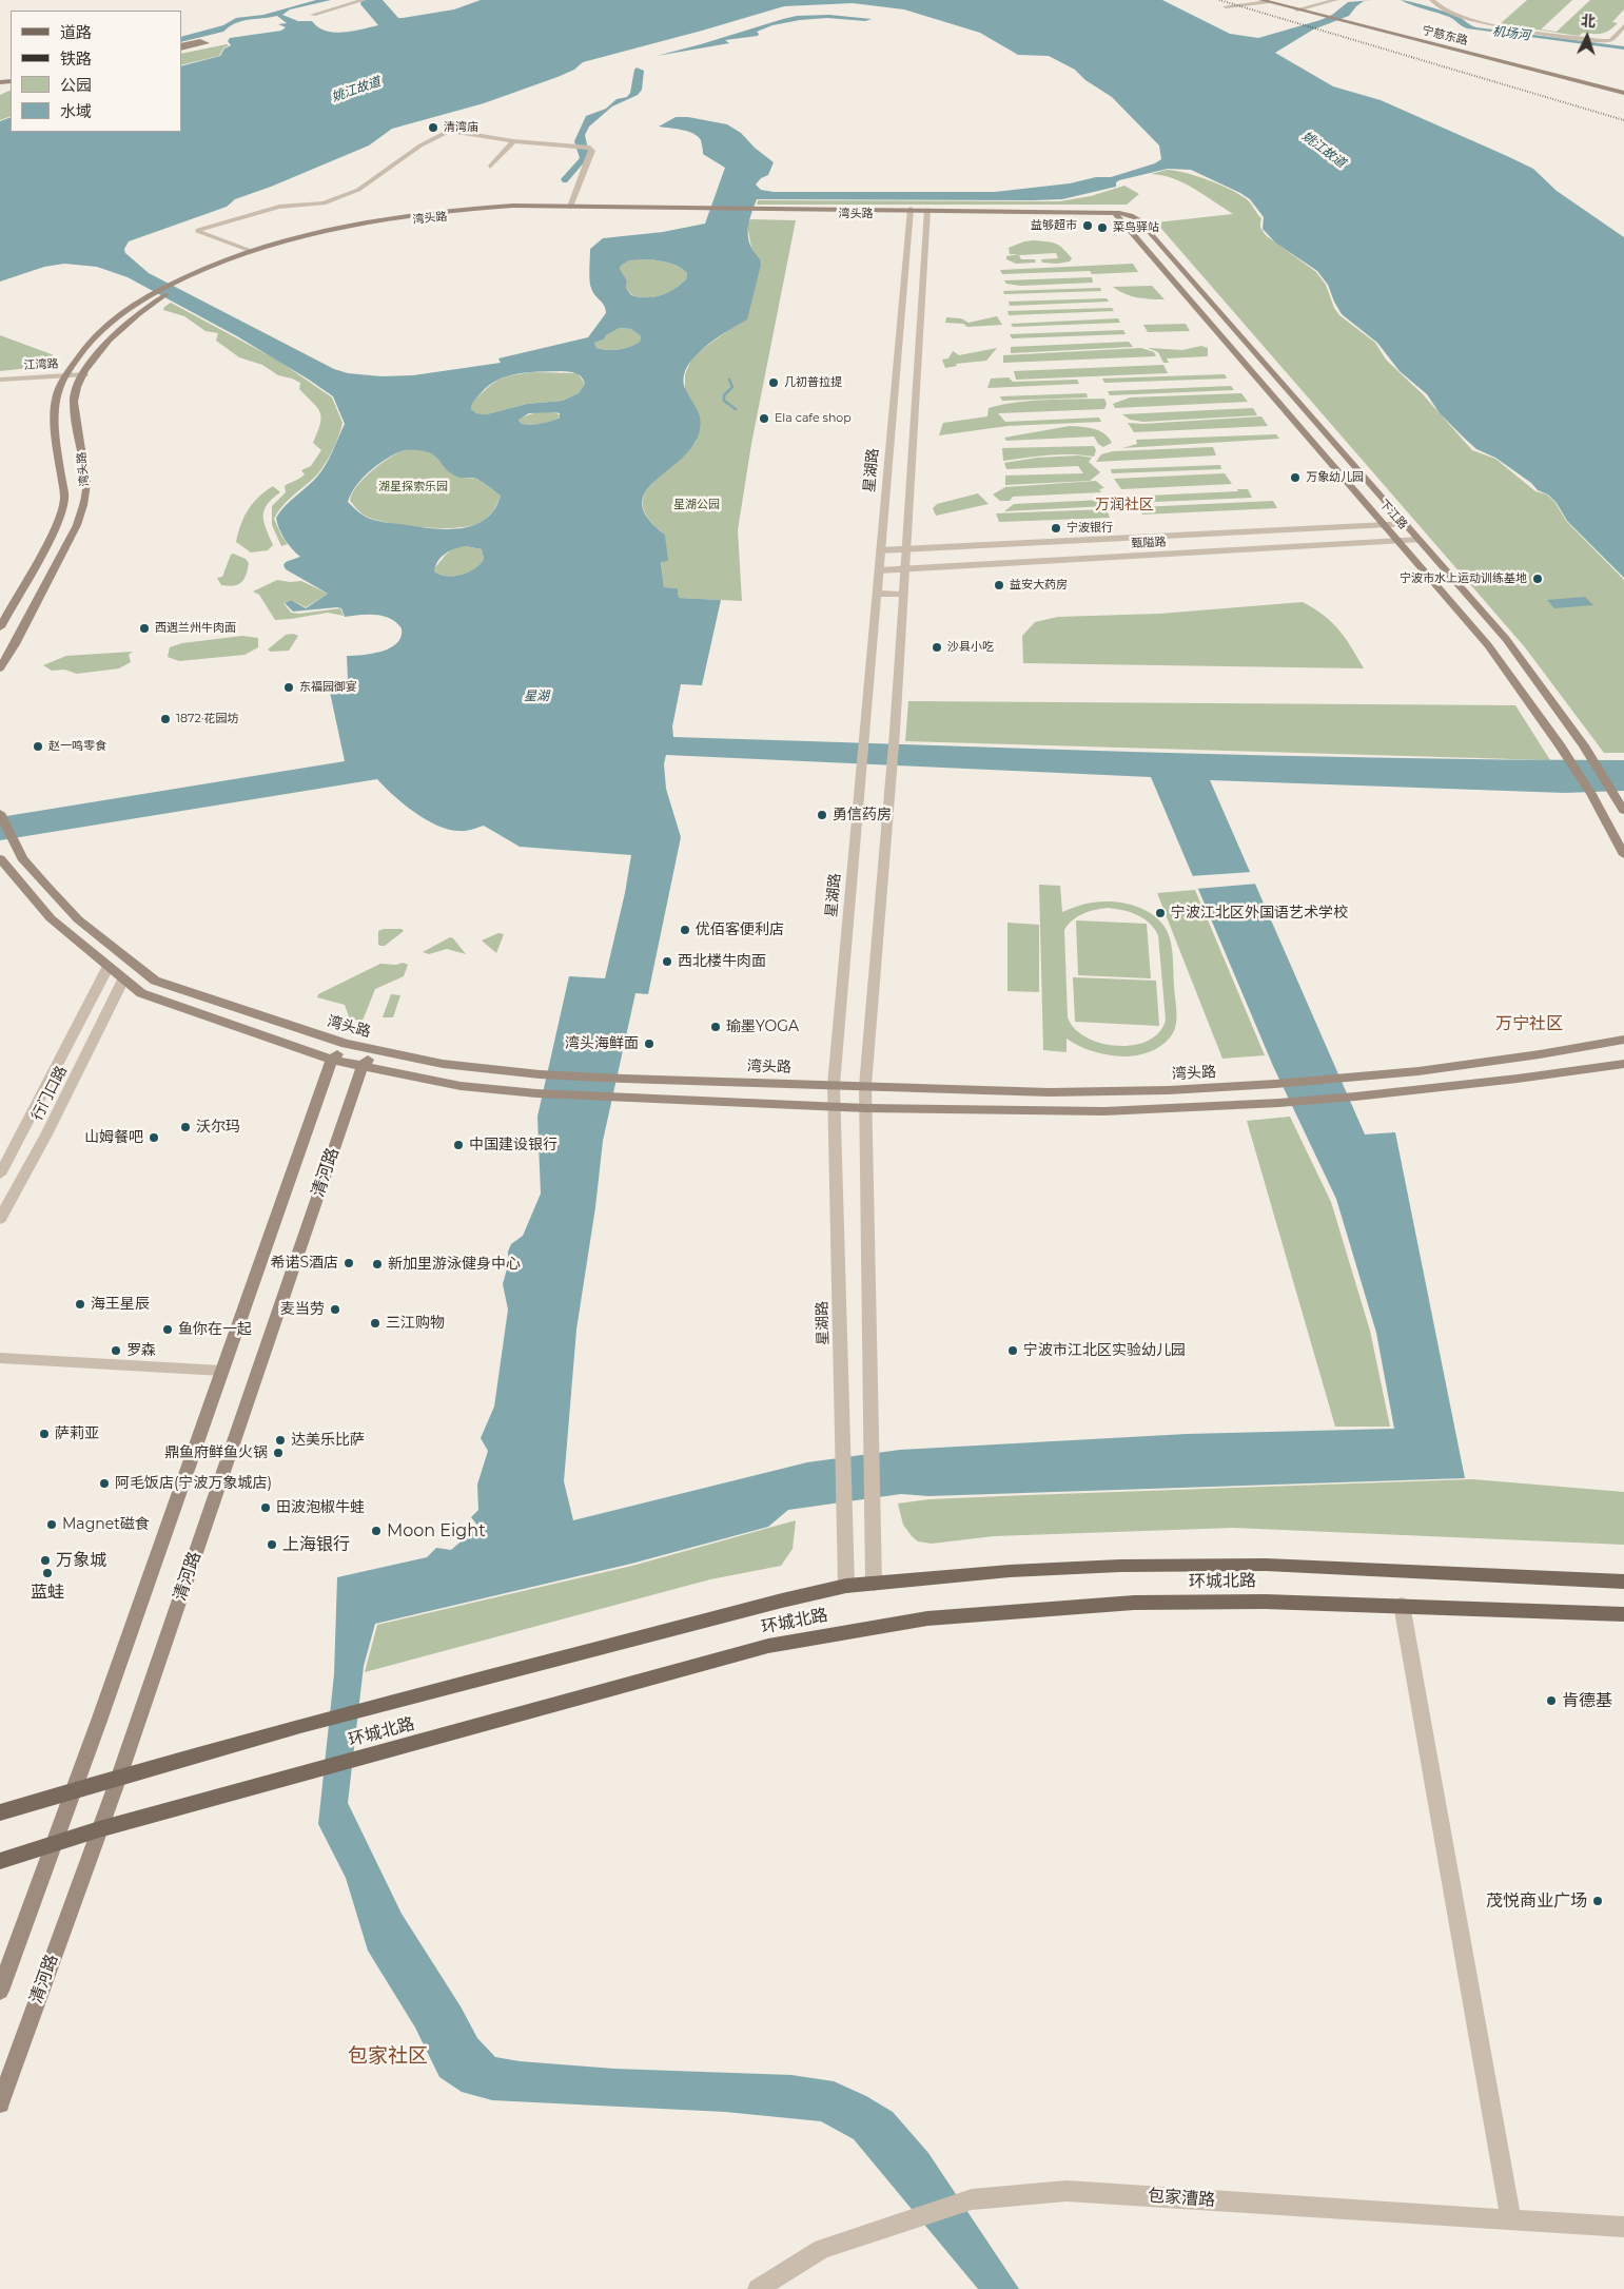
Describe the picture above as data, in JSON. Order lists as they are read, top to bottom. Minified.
{"streets":{"main road":["宁慈东路","湾头路","下江路","清河路","环城北路"],"street":["江湾路","星湖路","甄隘路","行门口路","包家漕路"]},"crossings":[["湾头路","江湾路"],["湾头路","星湖路"],["湾头路","下江路"],["湾头路","清河路"],["星湖路","甄隘路"],["星湖路","环城北路"],["下江路","甄隘路"],["清河路","环城北路"]],"districts":["万润社区","万宁社区","包家社区"],"water":["机场河","姚江故道","星湖"],"parks":["湖星探索乐园","星湖公园"],"places":["清湾庙","益够超市","菜鸟驿站","几初普拉提","Ela cafe shop","万象幼儿园","宁波银行","宁波市水上运动训练基地","益安大药房","西遇兰州牛肉面","沙县小吃","东福园御宴","1872·花园坊","赵一鸣零食","勇信药房","宁波江北区外国语艺术学校","优佰客便利店","西北楼牛肉面","瑜墨YOGA","湾头海鲜面","沃尔玛","山姆餐吧","中国建设银行","希诺S酒店","新加里游泳健身中心","海王星辰","麦当劳","三江购物","鱼你在一起","罗森","宁波市江北区实验幼儿园","萨莉亚","达美乐比萨","鼎鱼府鲜鱼火锅","阿毛饭店(宁波万象城店)","田波泡椒牛蛙","Magnet磁食","Moon Eight","上海银行","万象城","蓝蛙","肯德基","茂悦商业广场"],"legend":["道路","铁路","公园","水域"],"north":"top"}
